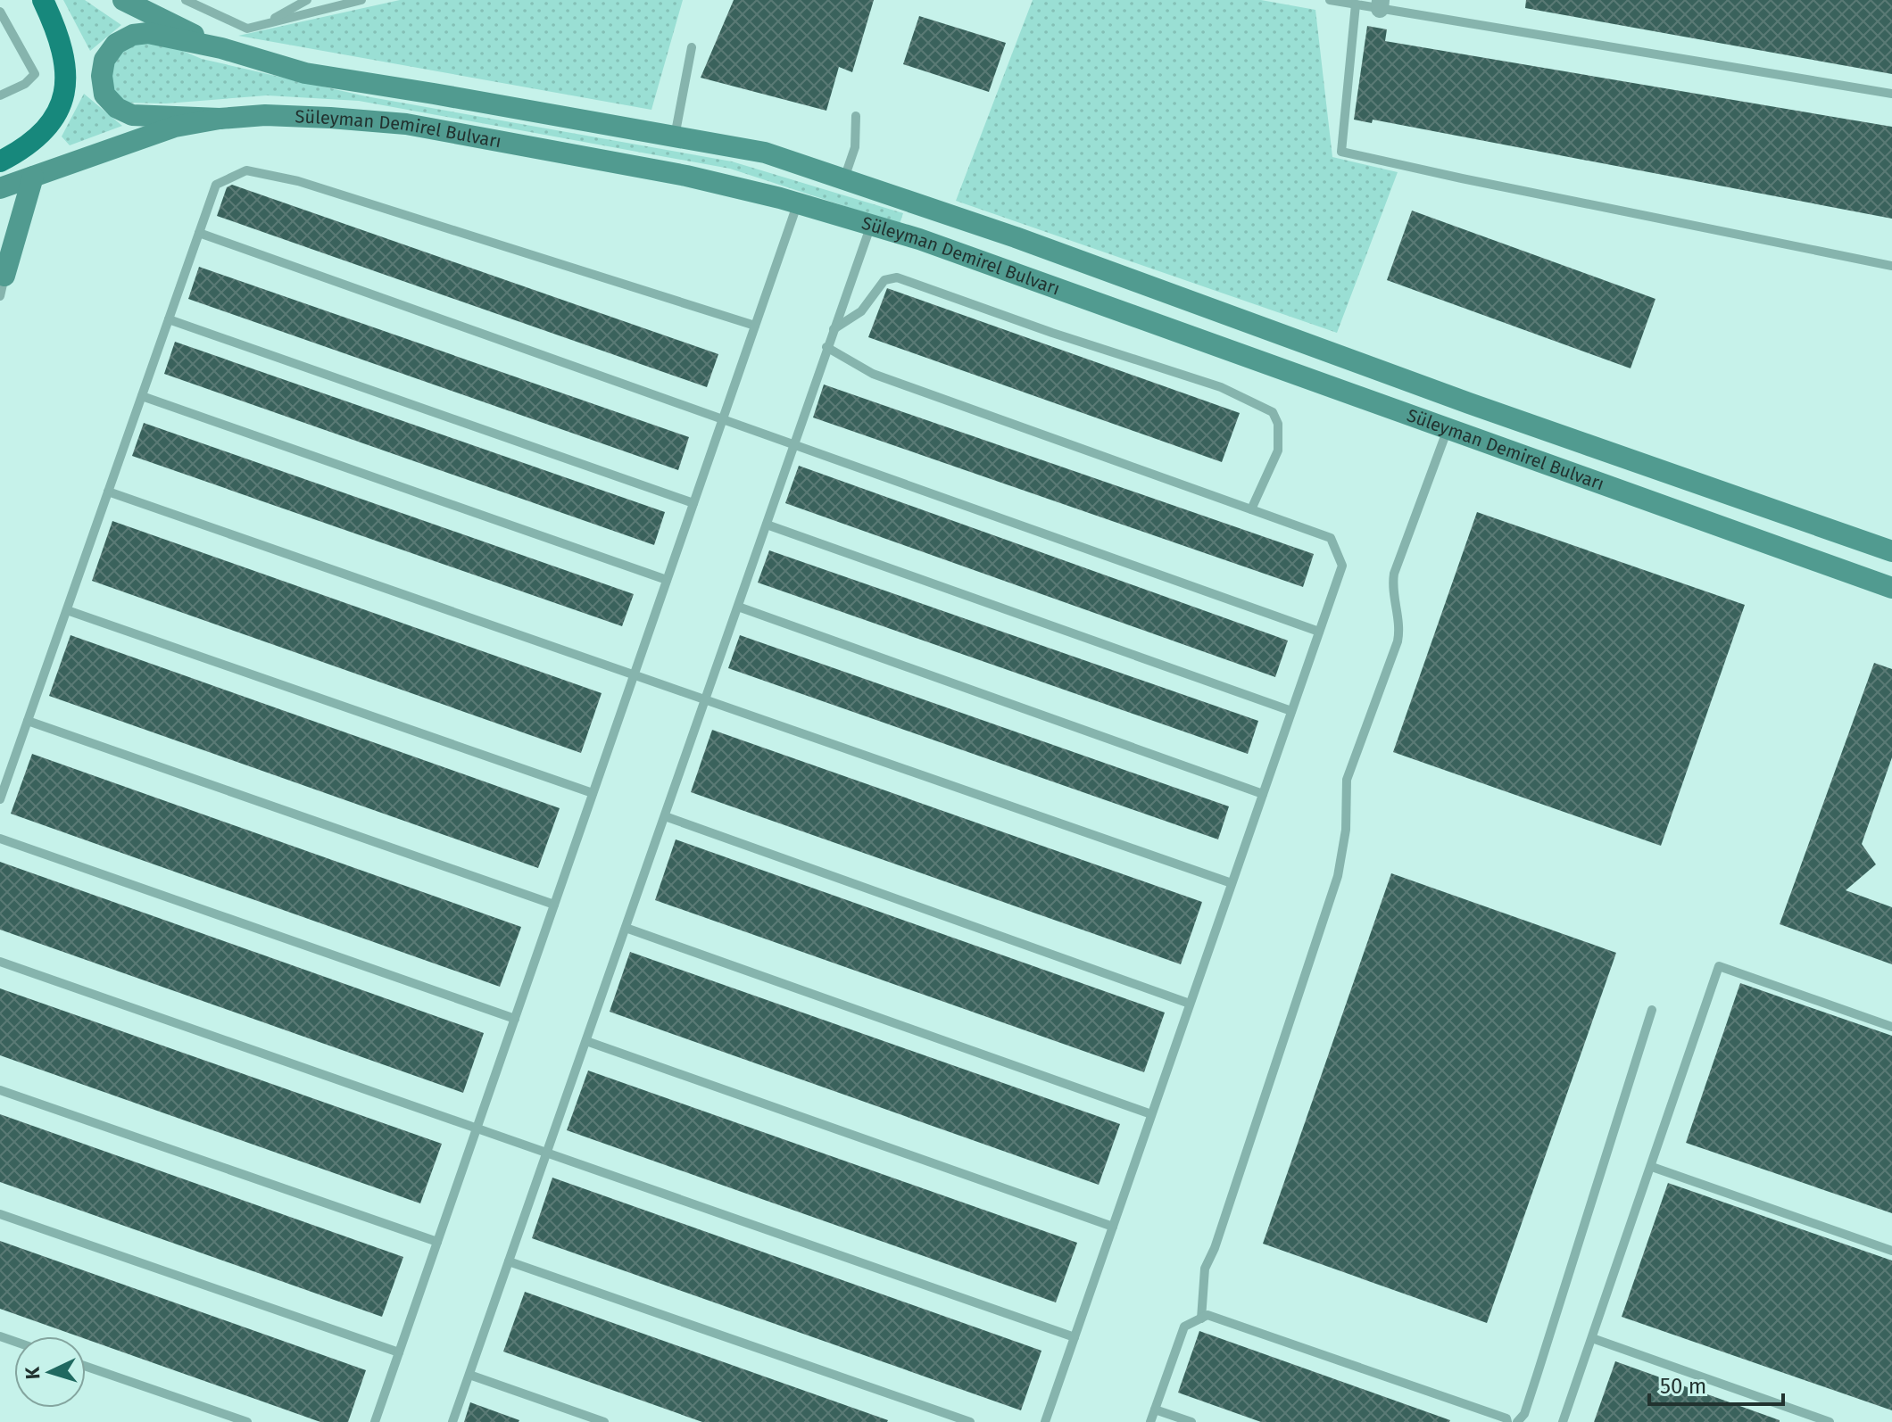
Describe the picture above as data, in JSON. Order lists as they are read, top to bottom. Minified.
{"streets":{"street":["Süleyman Demirel Bulvarı"]},"scale_bar":"50 m","north":"left"}
